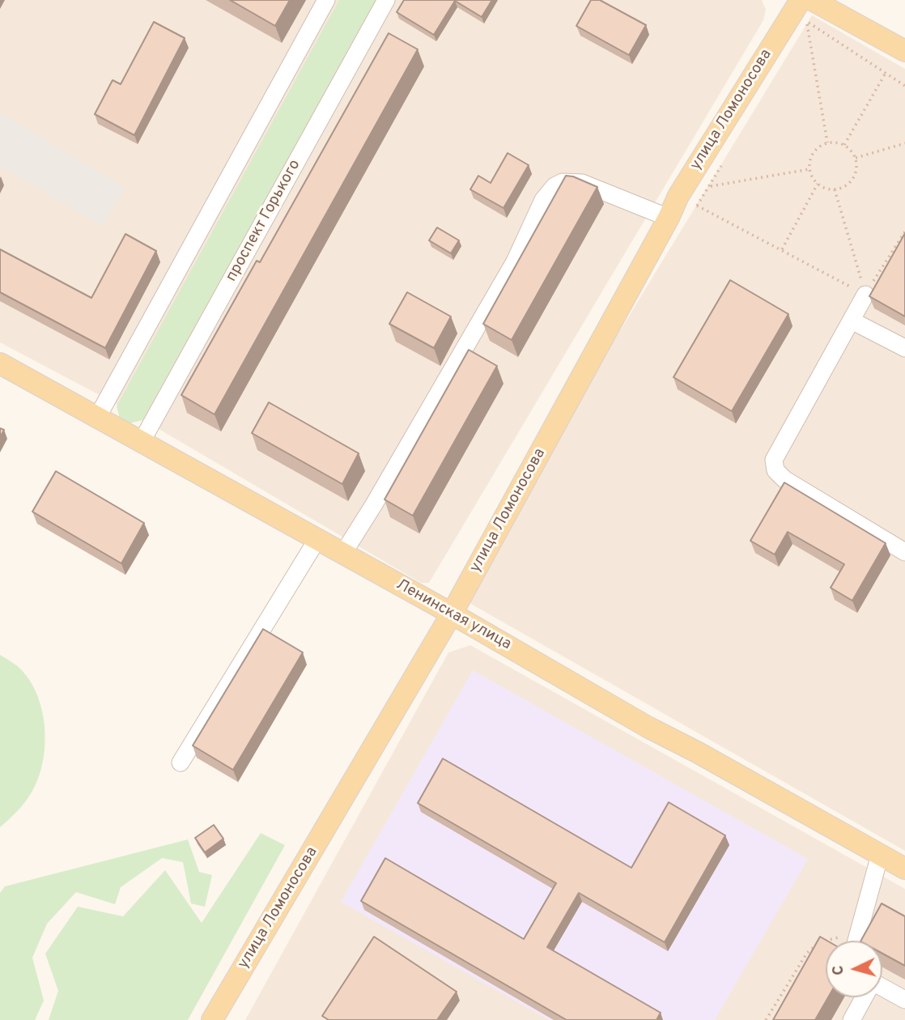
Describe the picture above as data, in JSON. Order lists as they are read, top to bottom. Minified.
{"streets":{"main road":["улица Ломоносова","Ленинская улица"],"street":["проспект Горького"]},"crossings":[["улица Ломоносова","Ленинская улица"],["проспект Горького","Ленинская улица"]],"north":"left"}
